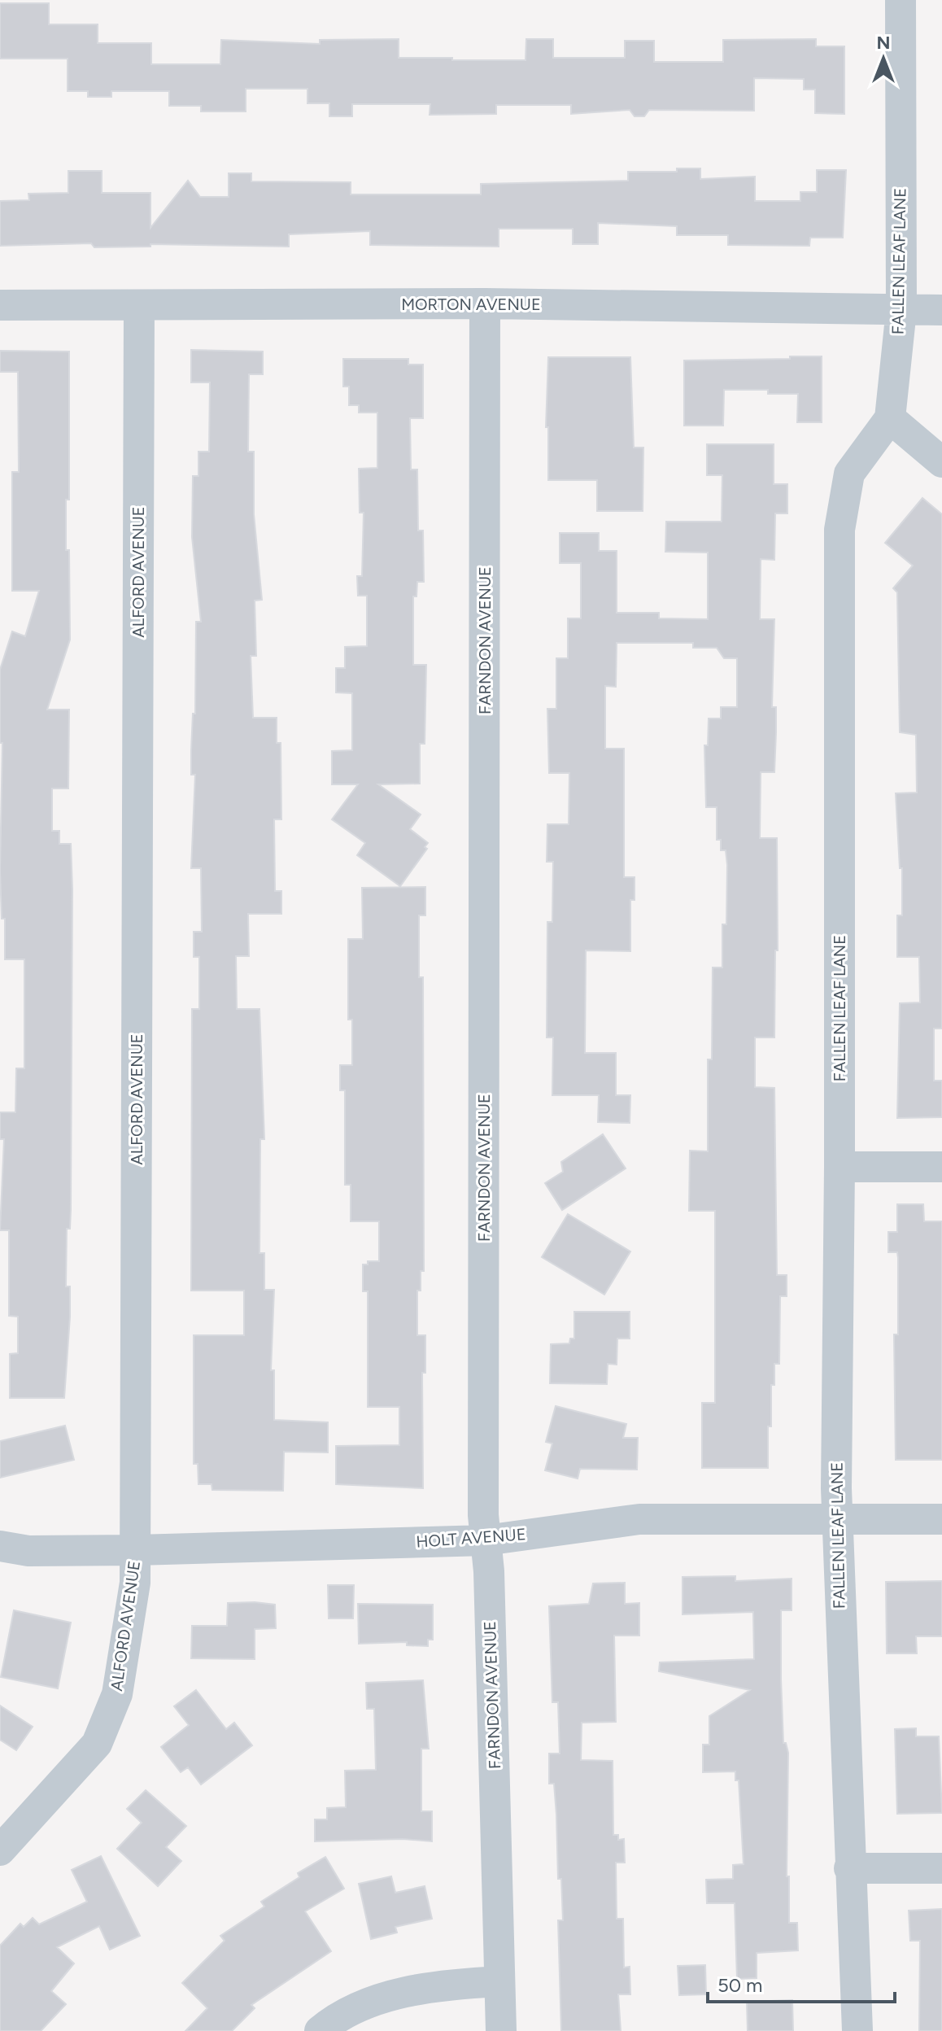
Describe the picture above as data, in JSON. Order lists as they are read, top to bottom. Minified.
{"streets":{"street":["FALLEN LEAF LANE","MORTON AVENUE","ALFORD AVENUE","FARNDON AVENUE","HOLT AVENUE"]},"crossings":[["FALLEN LEAF LANE","MORTON AVENUE"],["FALLEN LEAF LANE","HOLT AVENUE"],["MORTON AVENUE","ALFORD AVENUE"],["MORTON AVENUE","FARNDON AVENUE"],["ALFORD AVENUE","HOLT AVENUE"],["FARNDON AVENUE","HOLT AVENUE"]],"scale_bar":"50 m","north":"top"}
